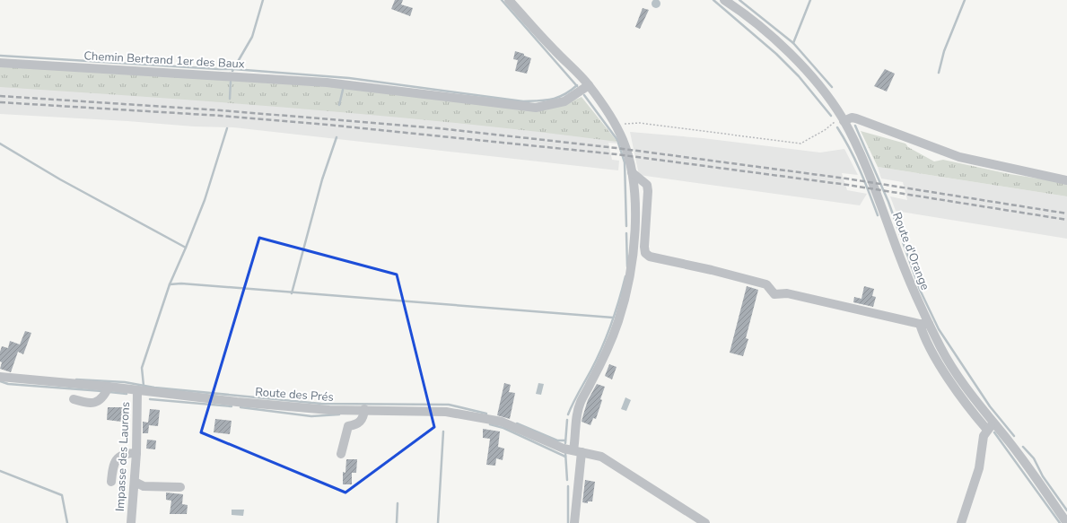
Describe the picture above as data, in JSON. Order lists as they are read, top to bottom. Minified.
{"streets":{"street":["Chemin Bertrand 1er des Baux","Route d'Orange","Route des Prés","Impasse des Laurons"]},"crossings":[["Route des Prés","Impasse des Laurons"]]}
